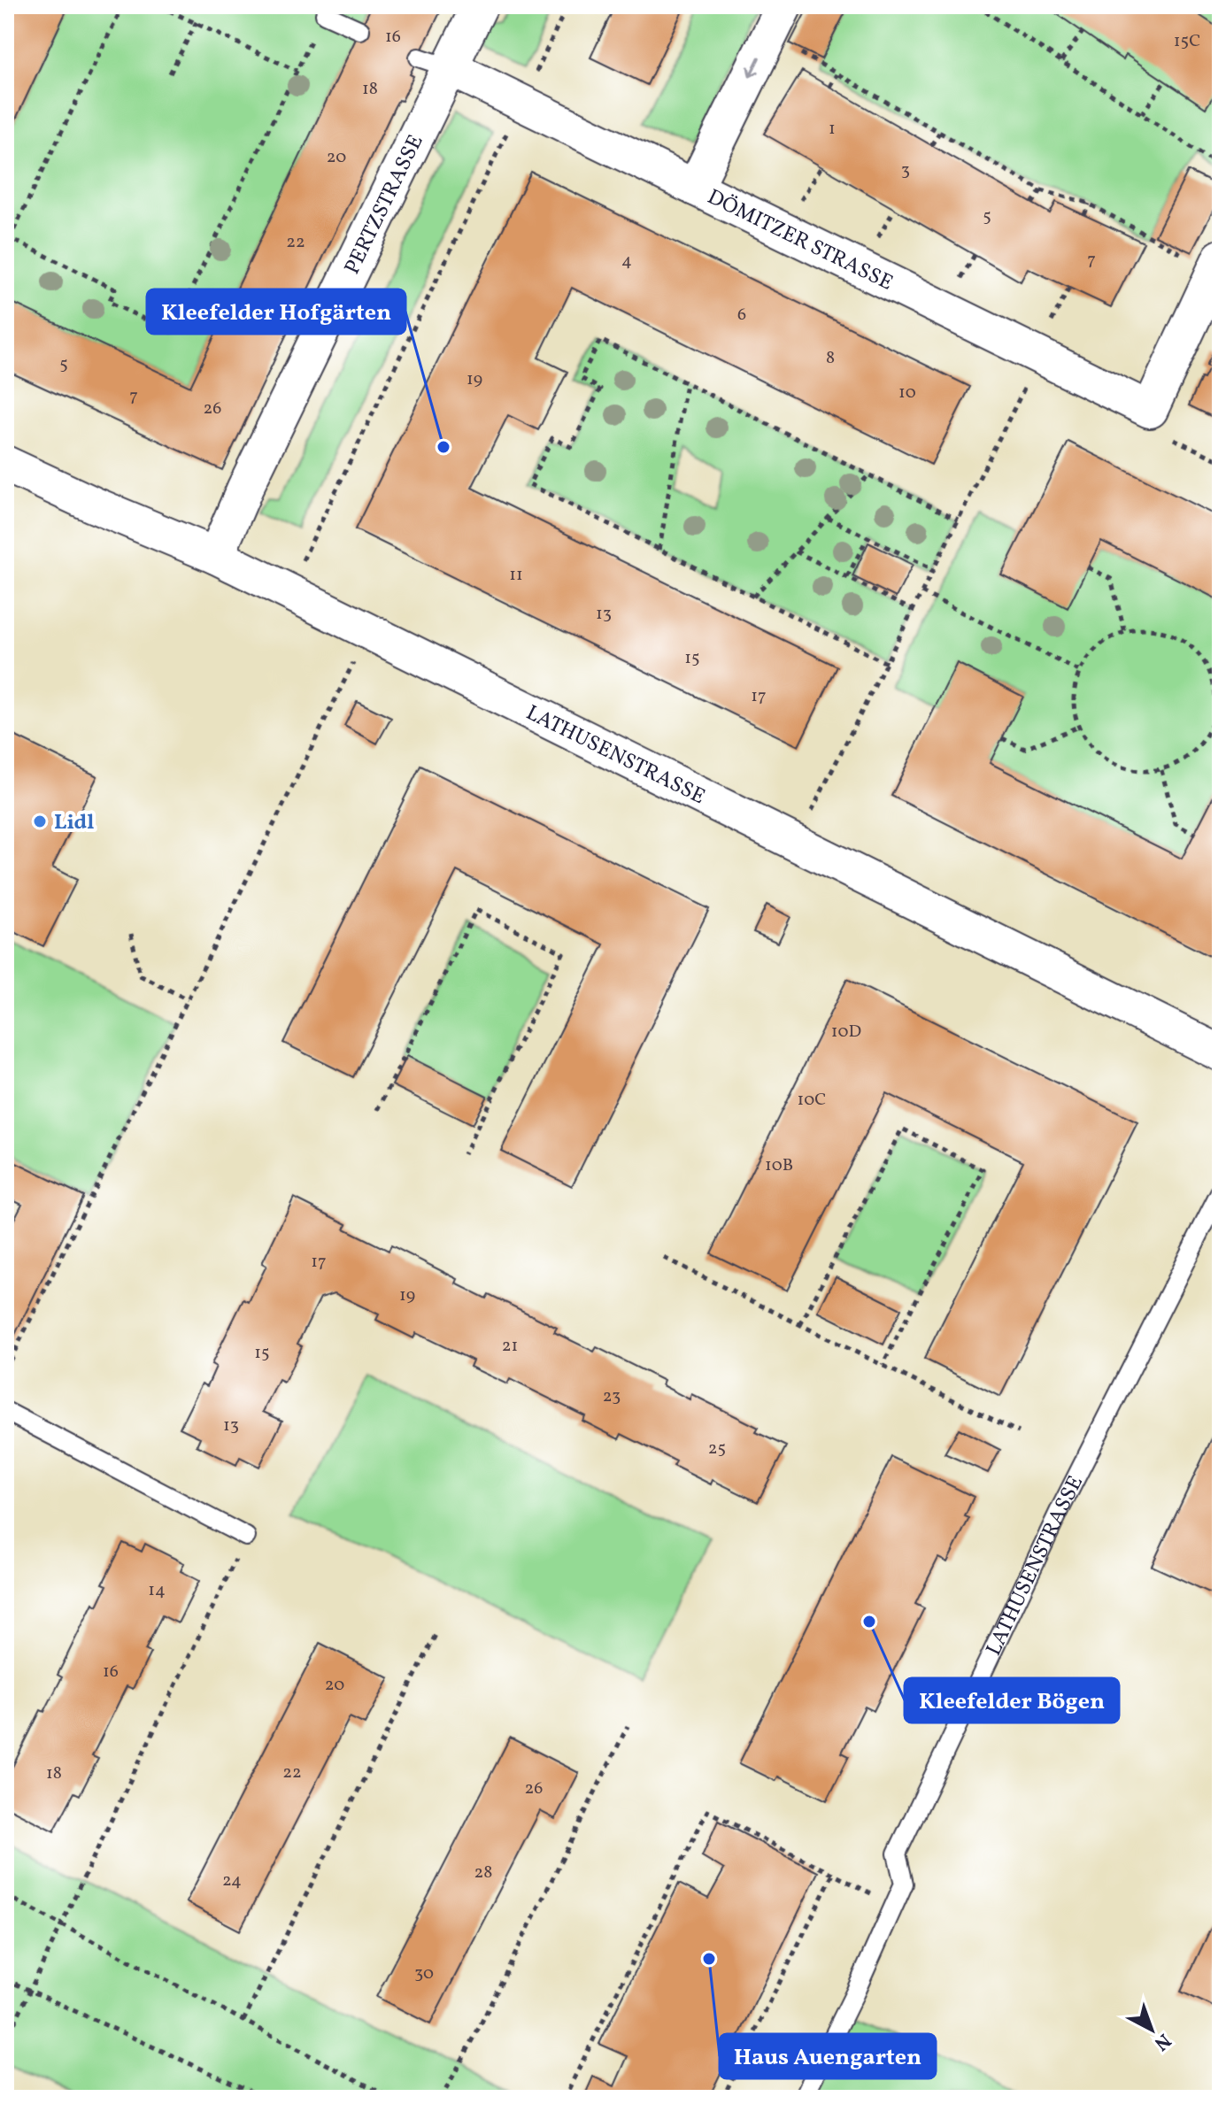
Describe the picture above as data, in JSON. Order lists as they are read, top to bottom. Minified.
{"streets":{"street":["PERTZSTRASSE","DÖMITZER STRASSE","LATHUSENSTRASSE"]},"crossings":[["PERTZSTRASSE","DÖMITZER STRASSE"],["PERTZSTRASSE","LATHUSENSTRASSE"]],"places":["Kleefelder Hofgärten","Lidl","Kleefelder Bögen","Haus Auengarten"],"house_numbers":["16","15C","18","1","20","3","5","22","7","4","6","8","5","19","10","7","26","11","13","15","17","10D","10C","10B","17","19","21","15","23","13","25","14","16","20","22","18","26","28","24","30"],"north":"bottom right"}
